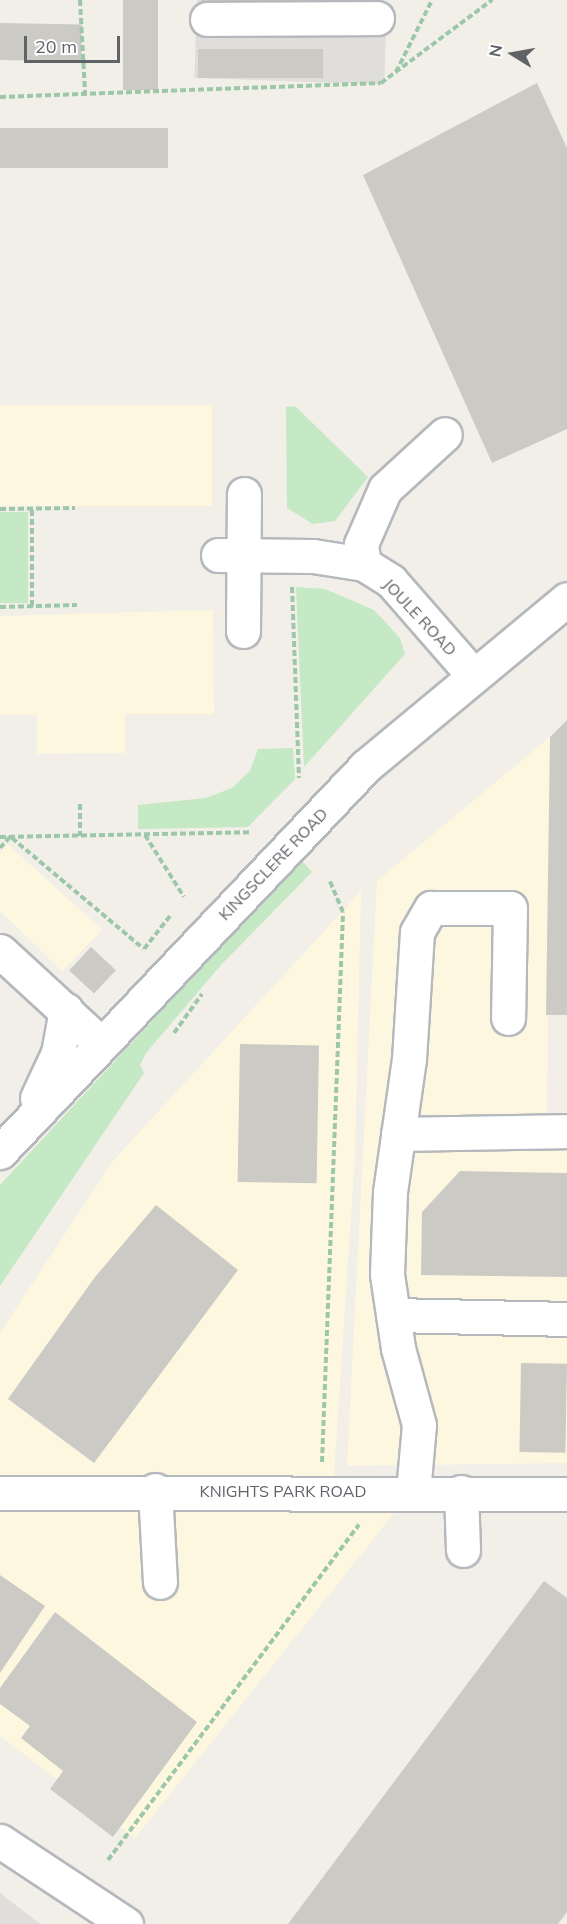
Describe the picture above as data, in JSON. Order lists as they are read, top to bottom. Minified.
{"streets":{"street":["JOULE ROAD","KINGSCLERE ROAD","KNIGHTS PARK ROAD"]},"crossings":[["JOULE ROAD","KINGSCLERE ROAD"]],"scale_bar":"20 m","north":"left"}
